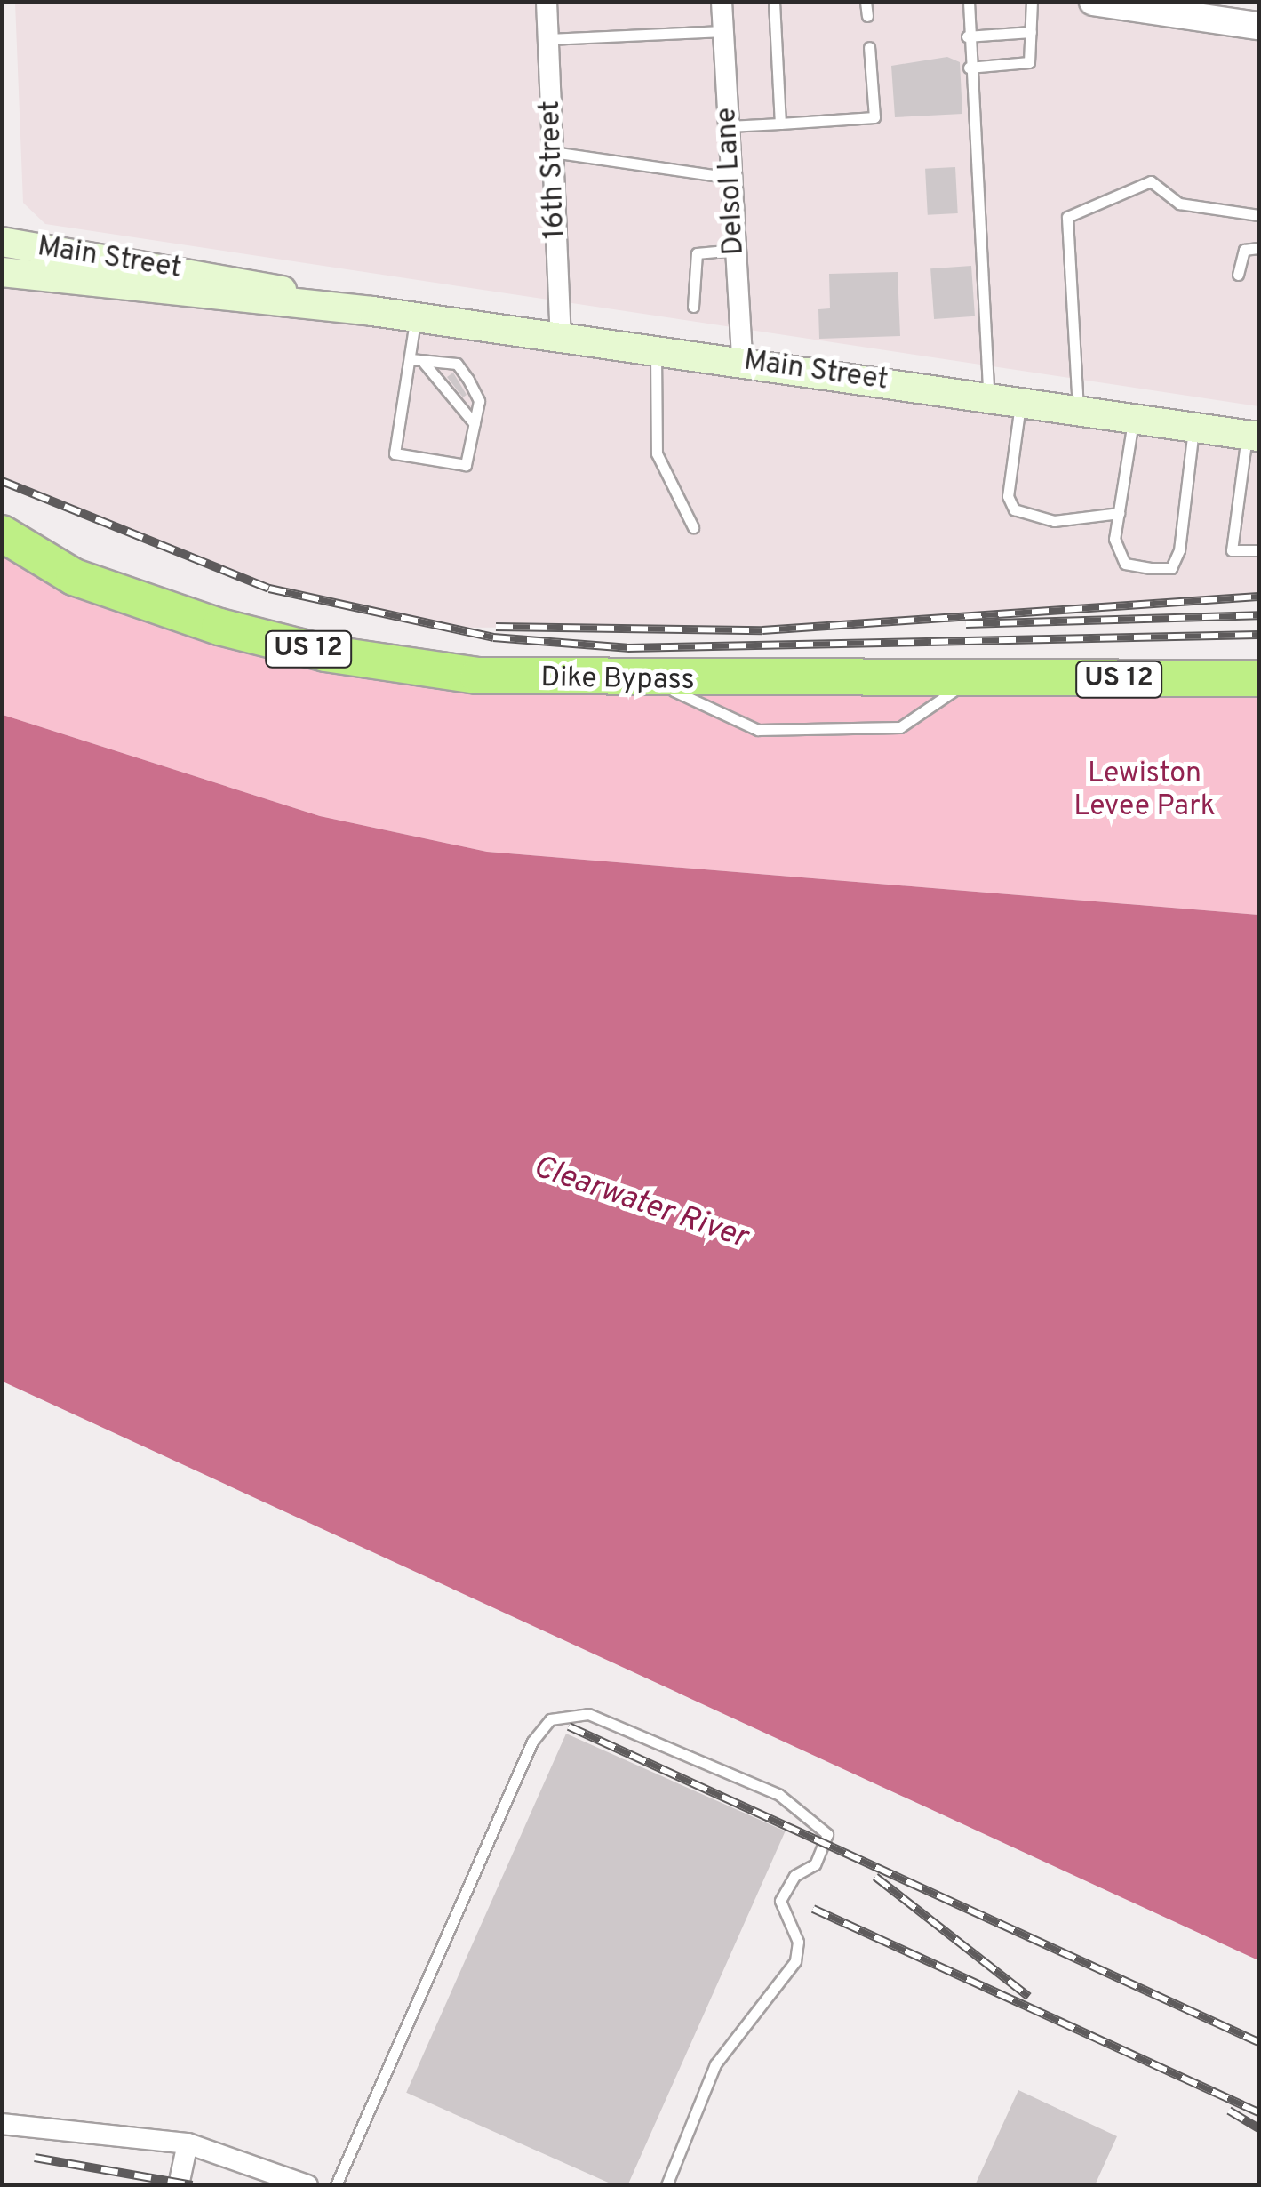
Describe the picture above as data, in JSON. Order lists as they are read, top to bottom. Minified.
{"streets":{"highway":["US 12","Dike Bypass"],"main road":["Main Street"],"street":["16th Street","Delsol Lane"]},"crossings":[["16th Street","Main Street"],["Delsol Lane","Main Street"]],"water":["Clearwater River"],"parks":["Lewiston Levee Park"]}
